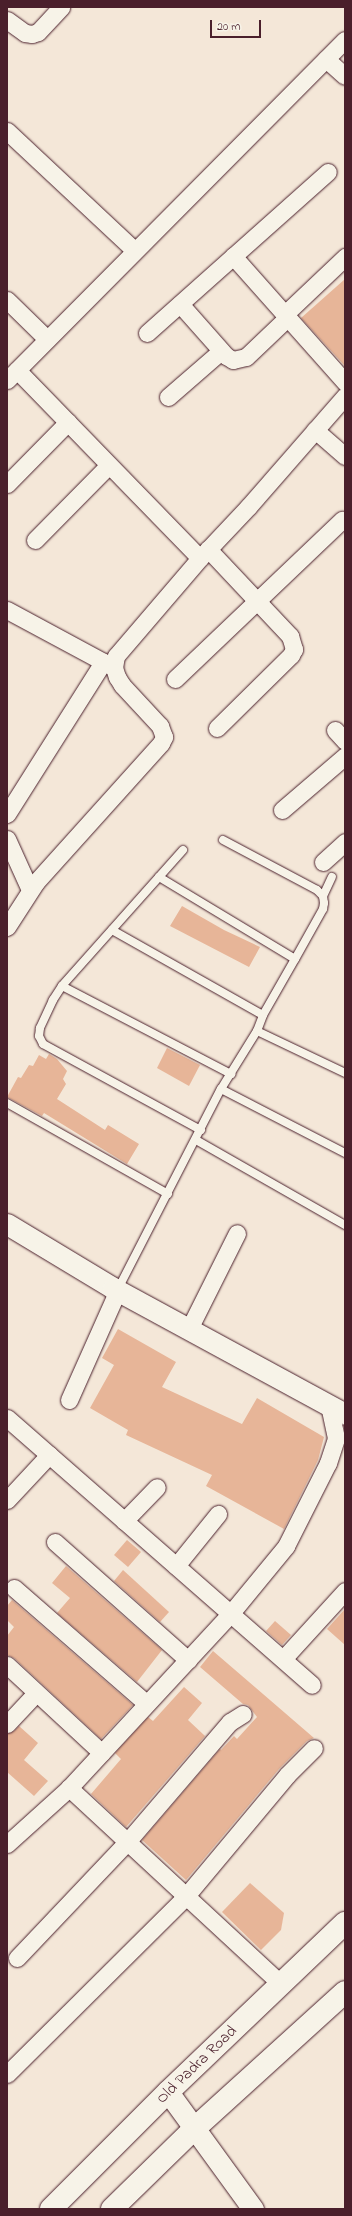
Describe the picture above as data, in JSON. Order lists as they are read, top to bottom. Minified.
{"streets":{"main road":["Old Padra Road"]},"scale_bar":"20 m"}
